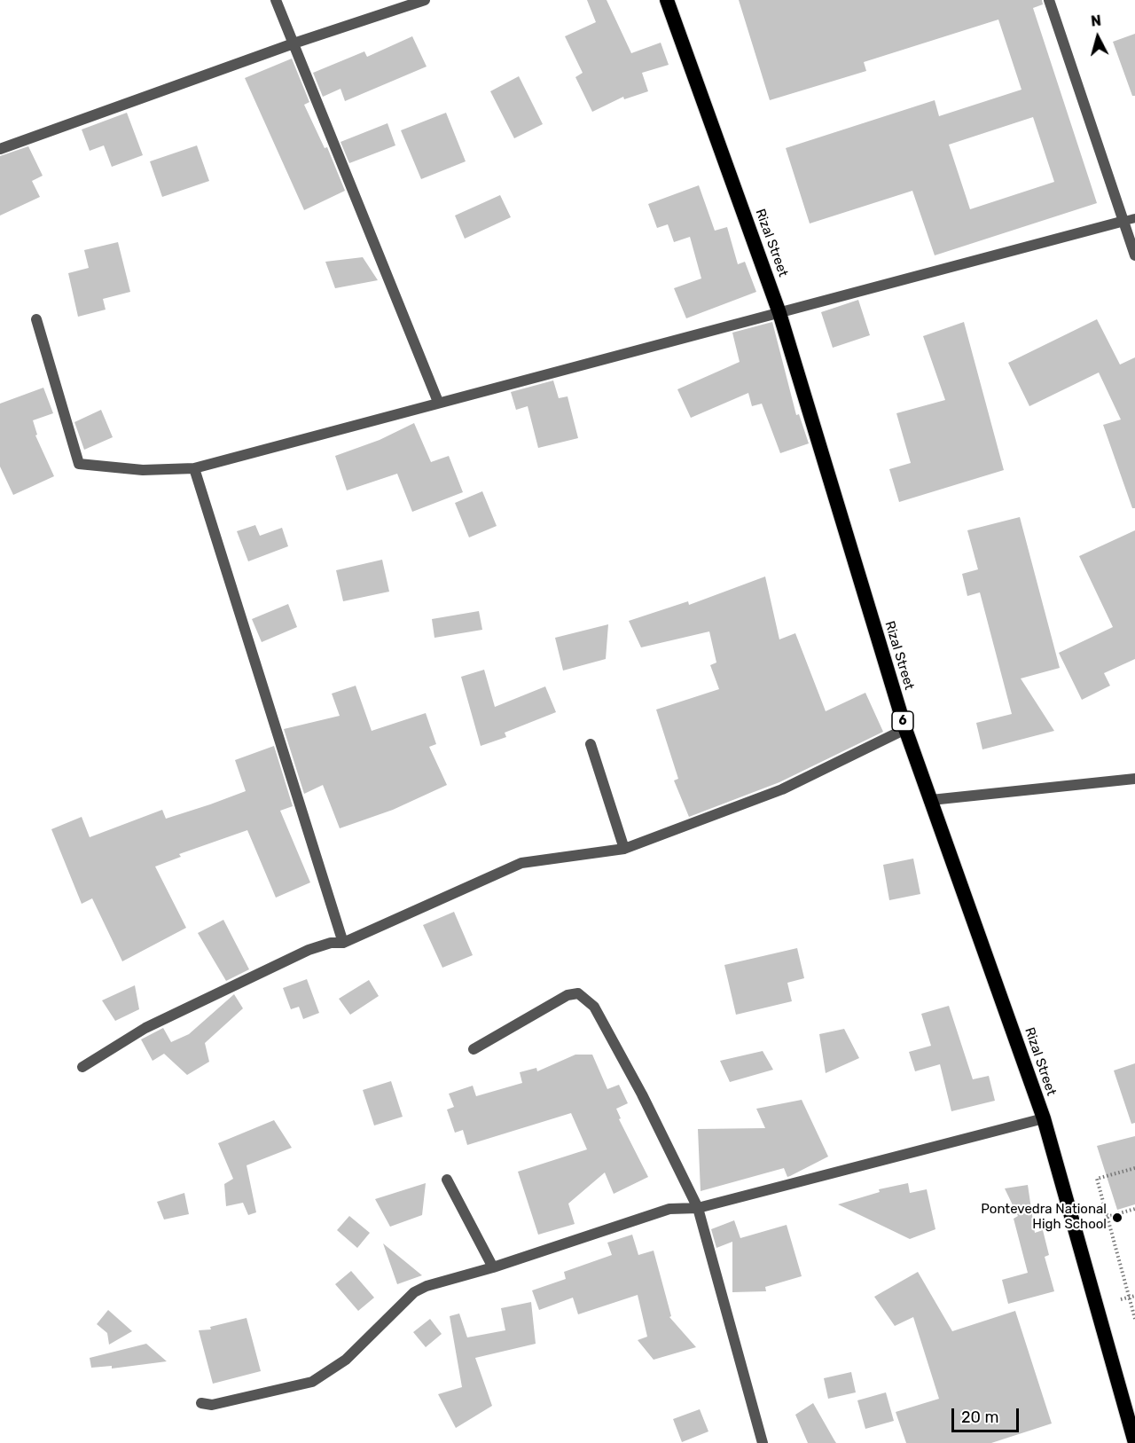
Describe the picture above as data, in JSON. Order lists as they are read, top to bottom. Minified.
{"streets":{"highway":["Rizal Street","6"]},"places":["Pontevedra National High School"],"scale_bar":"20 m","north":"top"}
